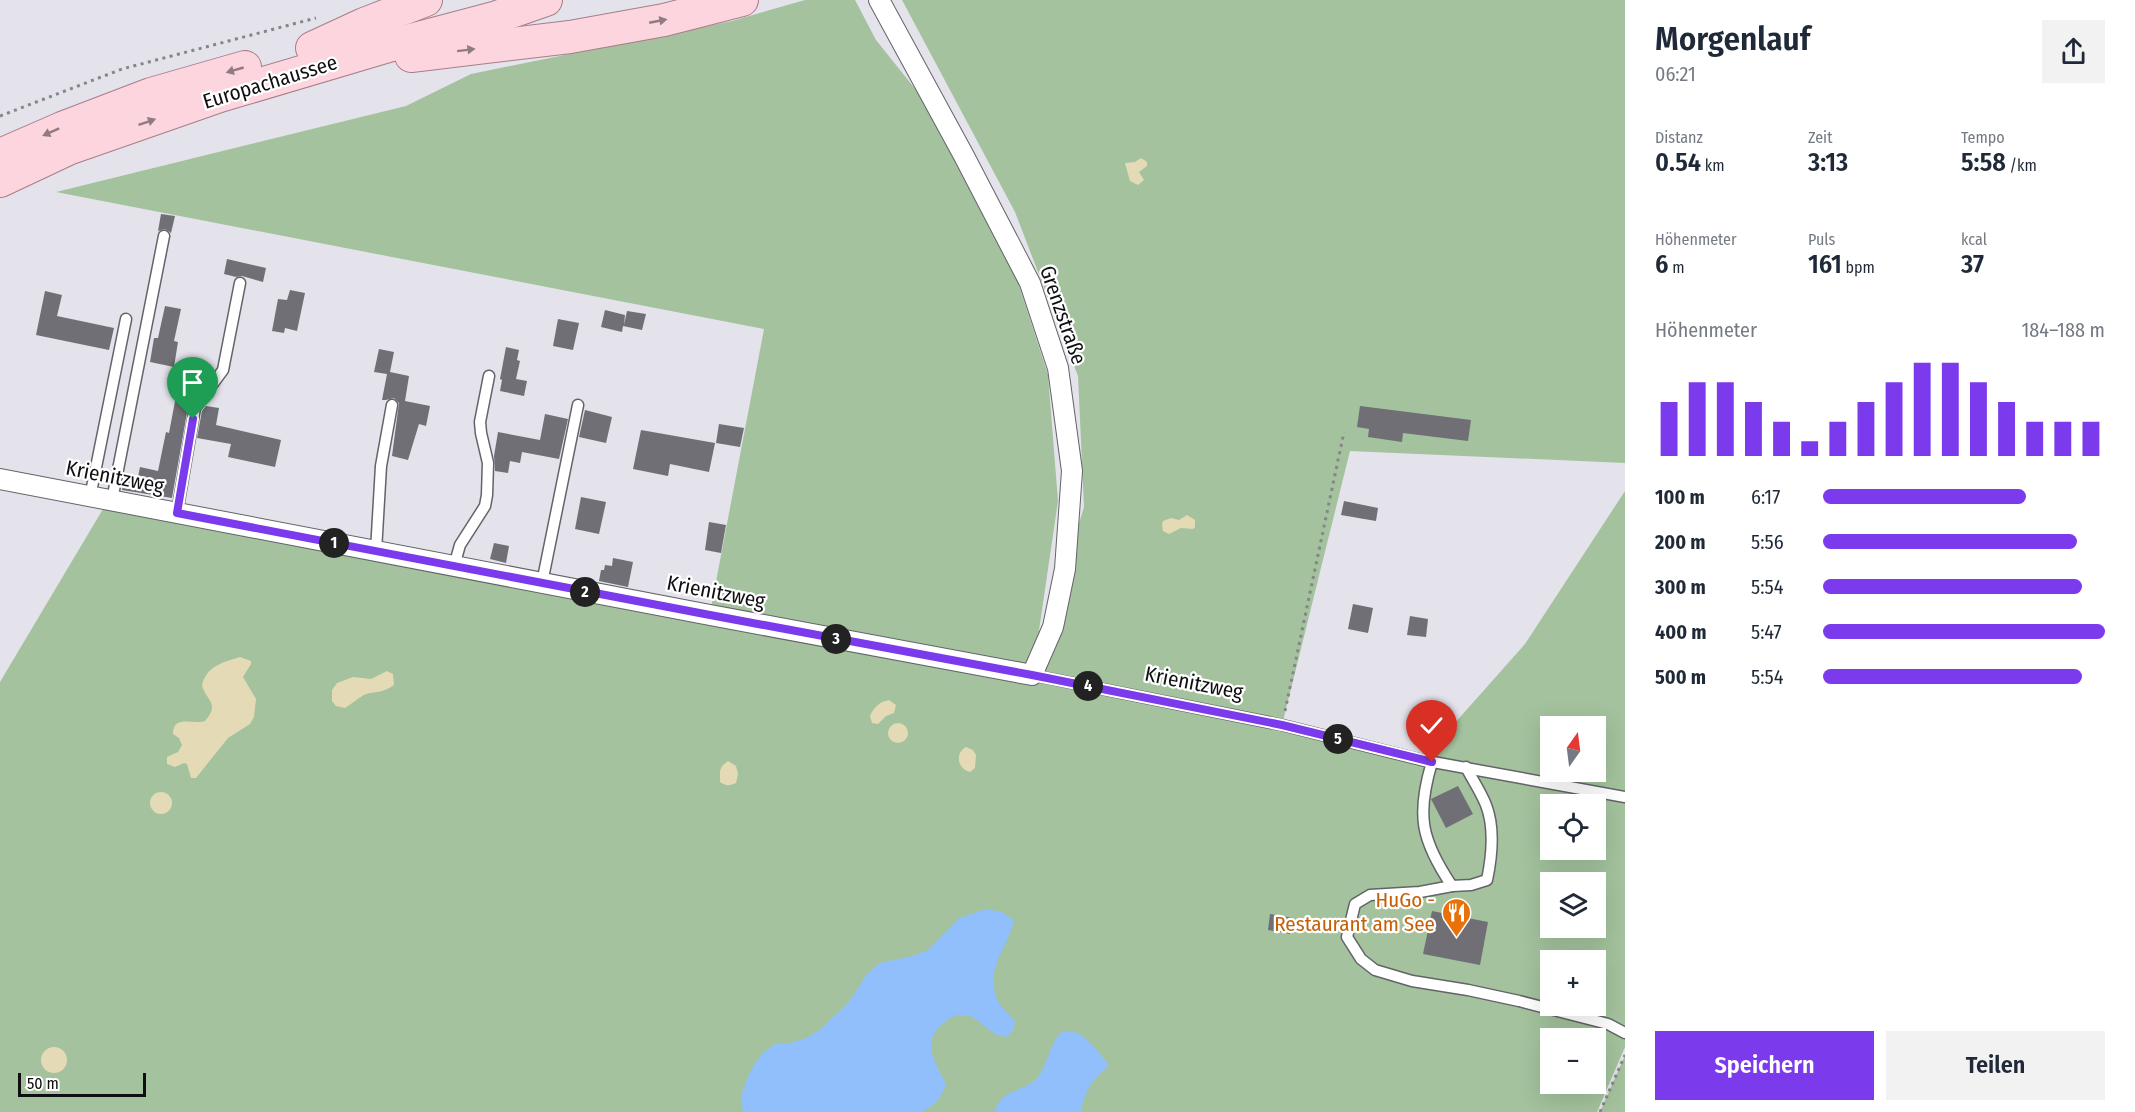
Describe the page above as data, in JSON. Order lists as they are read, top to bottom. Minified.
{"streets":{"main road":["Europachaussee"],"street":["Grenzstraße","Krienitzweg"]},"crossings":[["Grenzstraße","Krienitzweg"]],"places":{"restaurant":["HuGo - Restaurant am See"]},"scale_bar":"50 m","north":"top","page":{"heading":["Morgenlauf","06:21"],"stats":[["Distanz","0.54 km"],["Zeit","3:13"],["Tempo","5:58 /km"],["Höhenmeter","6 m"],["Puls","161 bpm"],["kcal","37"]],"chart":["Höhenmeter","184–188 m"],"list":[{"name":"100 m","note":"6:17"},{"name":"200 m","note":"5:56"},{"name":"300 m","note":"5:54"},{"name":"400 m","note":"5:47"},{"name":"500 m","note":"5:54"}],"pins":["1","2","3","4","5"],"map_buttons":["+","−"],"buttons":["Speichern","Teilen"],"scale":"50 m"}}
